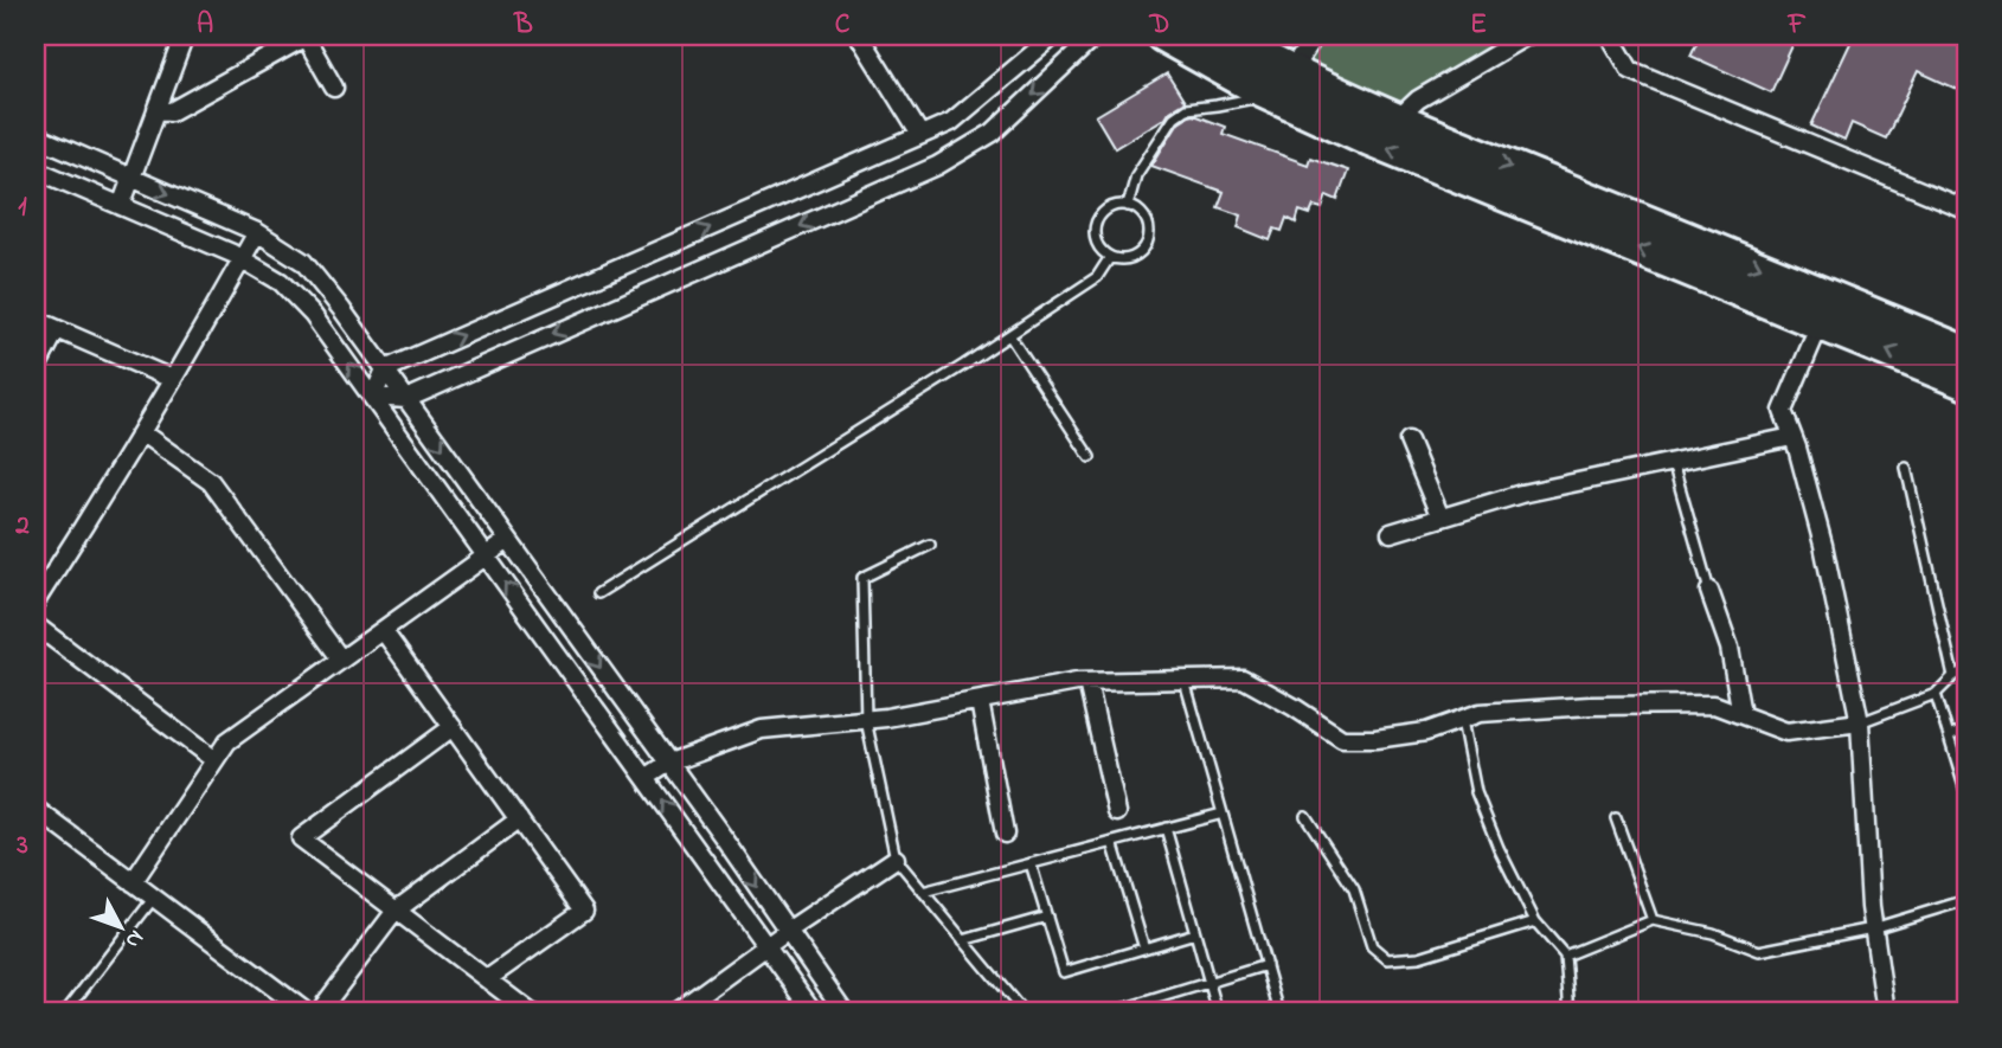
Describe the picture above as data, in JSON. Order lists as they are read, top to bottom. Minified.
{"north":"bottom right","grid":{"columns":["A","B","C","D","E","F"],"rows":["1","2","3"]}}
